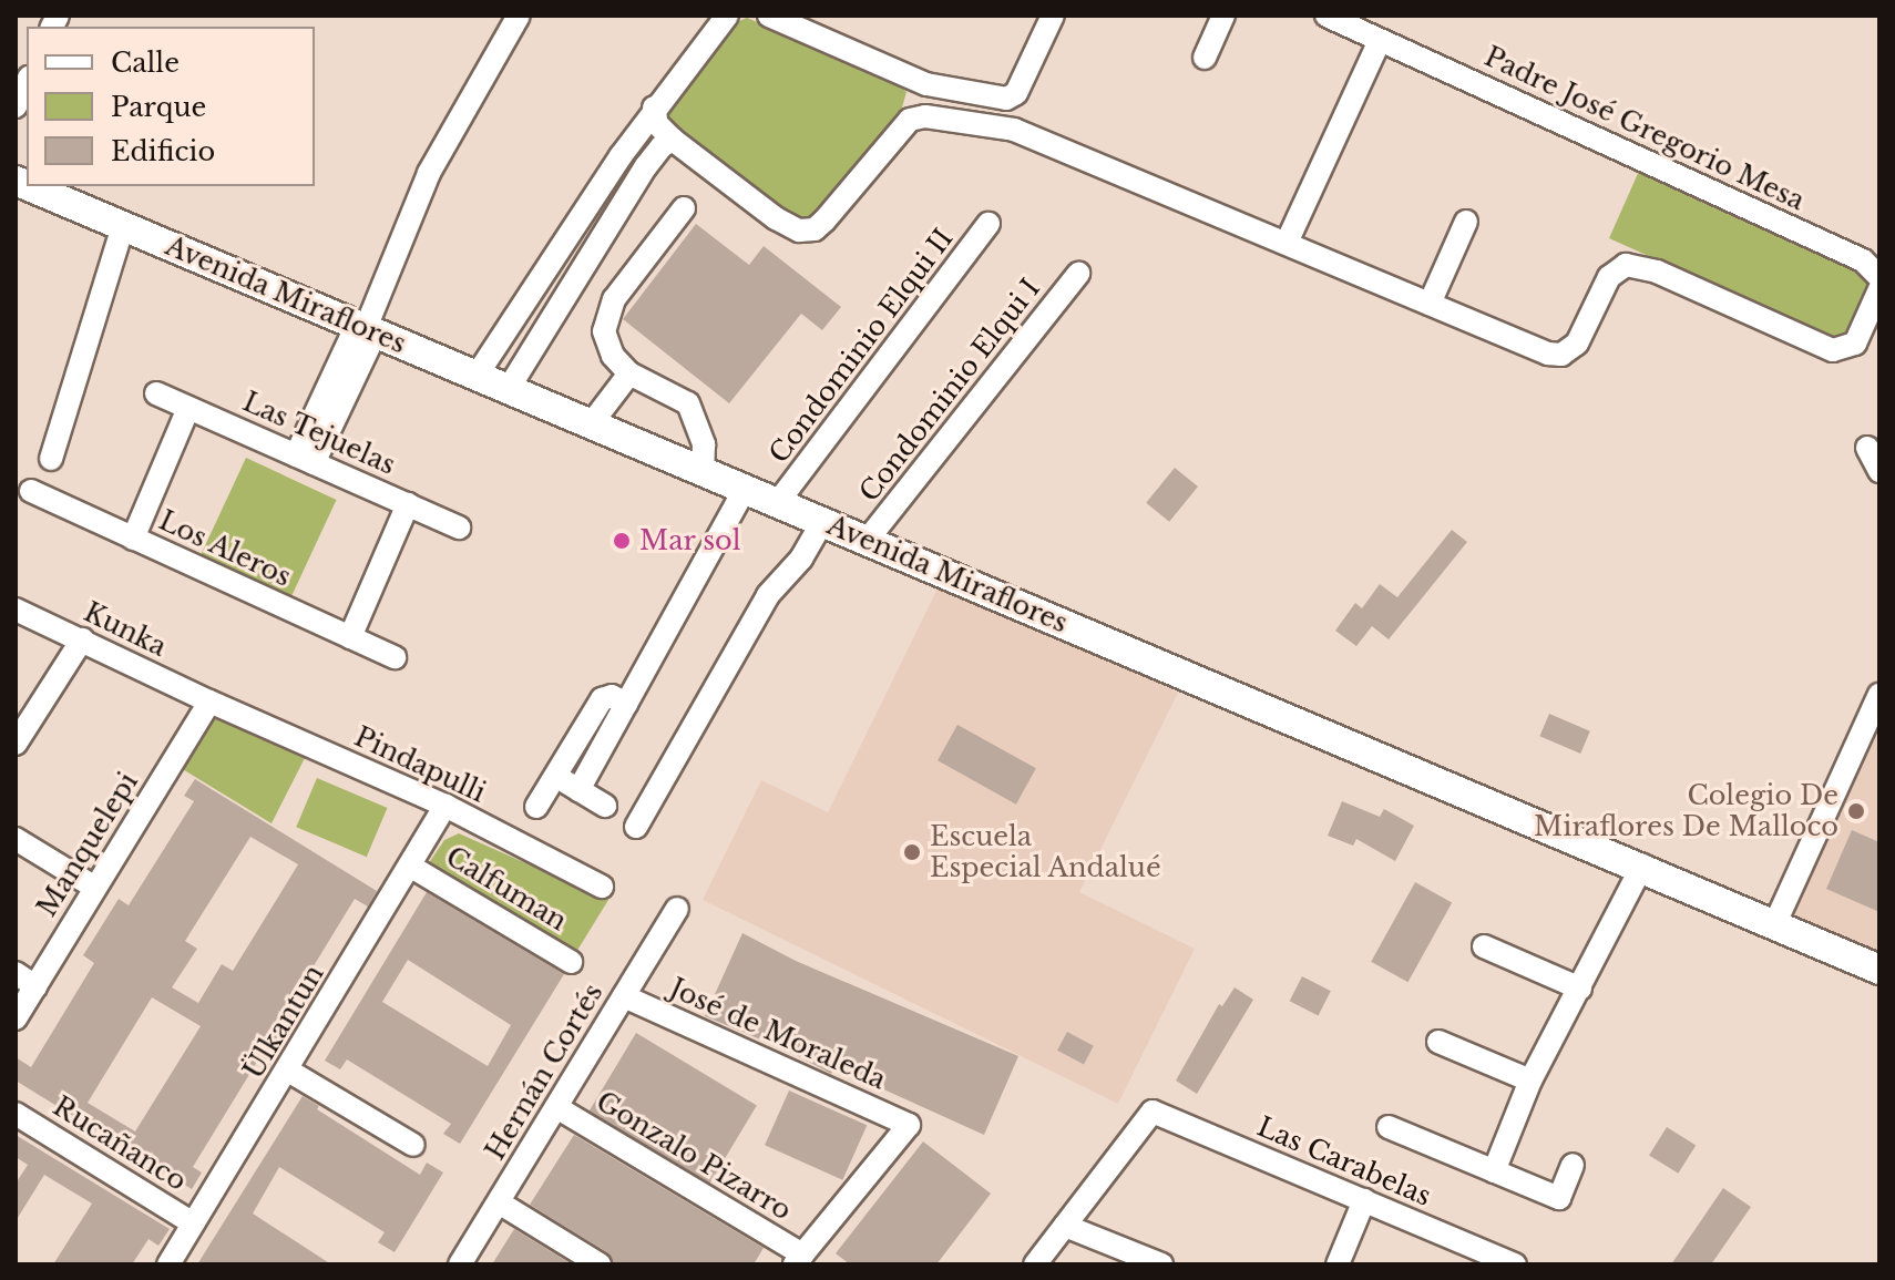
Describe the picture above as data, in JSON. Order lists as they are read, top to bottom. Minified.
{"streets":{"main road":["Avenida Miraflores"],"street":["Padre José Gregorio Mesa","Condominio Elqui II","Condominio Elqui I","Las Tejuelas","Los Aleros","Kunka","Pindapulli","Manquelepi","Calfuman","Ülkantun","José de Moraleda","Hernán Cortés","Rucañanco","Gonzalo Pizarro","Las Carabelas"]},"crossings":[["Avenida Miraflores","Condominio Elqui II"],["Avenida Miraflores","Condominio Elqui I"],["Kunka","Pindapulli"],["Kunka","Manquelepi"],["Pindapulli","Manquelepi"],["Pindapulli","Ülkantun"],["Calfuman","Ülkantun"],["Ülkantun","Rucañanco"],["José de Moraleda","Hernán Cortés"],["José de Moraleda","Gonzalo Pizarro"],["Hernán Cortés","Gonzalo Pizarro"]],"places":["Mar sol","Colegio De Miraflores De Malloco","Escuela Especial Andalué"],"legend":["Calle","Parque","Edificio"]}
